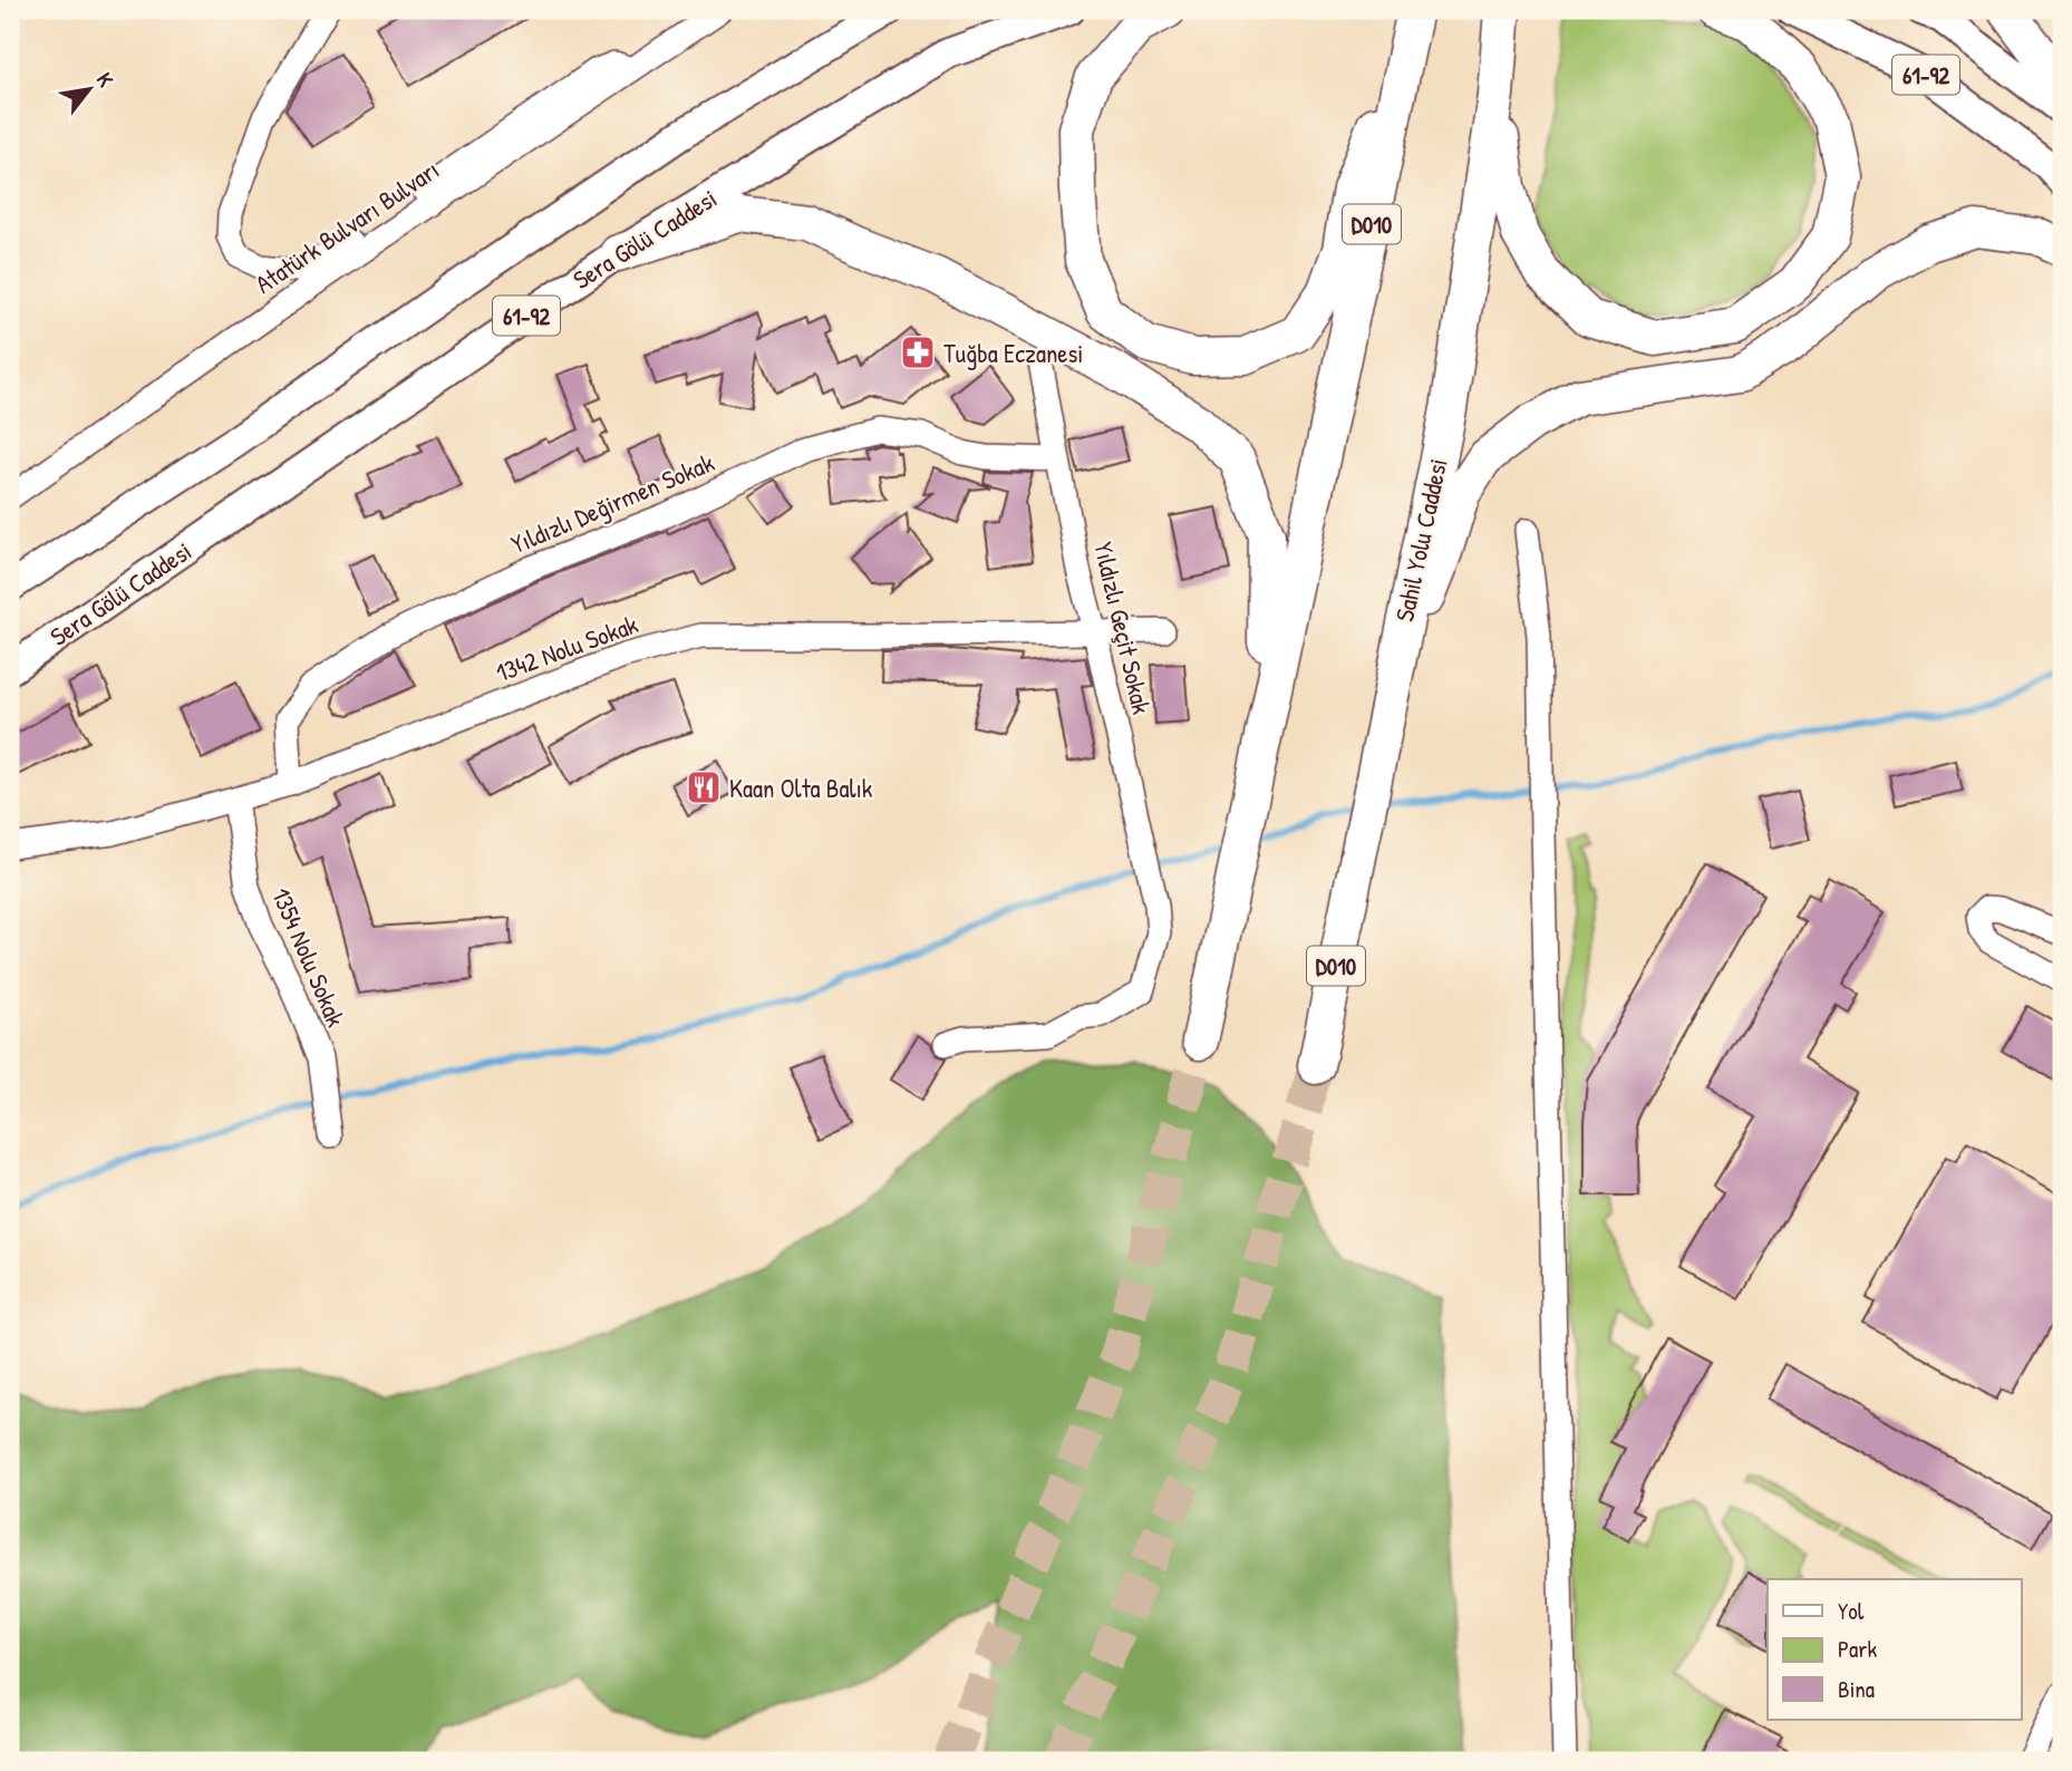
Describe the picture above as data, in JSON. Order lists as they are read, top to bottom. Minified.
{"streets":{"highway":["D010","Sahil Yolu Caddesi"],"main road":["61-92","Sera Gölü Caddesi"],"street":["Atatürk Bulvarı Bulvarı","Yıldızlı Değirmen Sokak","Yıldızlı Geçit Sokak","1342 Nolu Sokak","1354 Nolu Sokak"]},"crossings":[["Yıldızlı Değirmen Sokak","Yıldızlı Geçit Sokak"],["Yıldızlı Değirmen Sokak","1342 Nolu Sokak"],["Yıldızlı Geçit Sokak","1342 Nolu Sokak"],["1342 Nolu Sokak","1354 Nolu Sokak"]],"places":{"pharmacy":["Tuğba Eczanesi"],"restaurant":["Kaan Olta Balık"]},"legend":["Yol","Park","Bina"],"north":"top right"}
